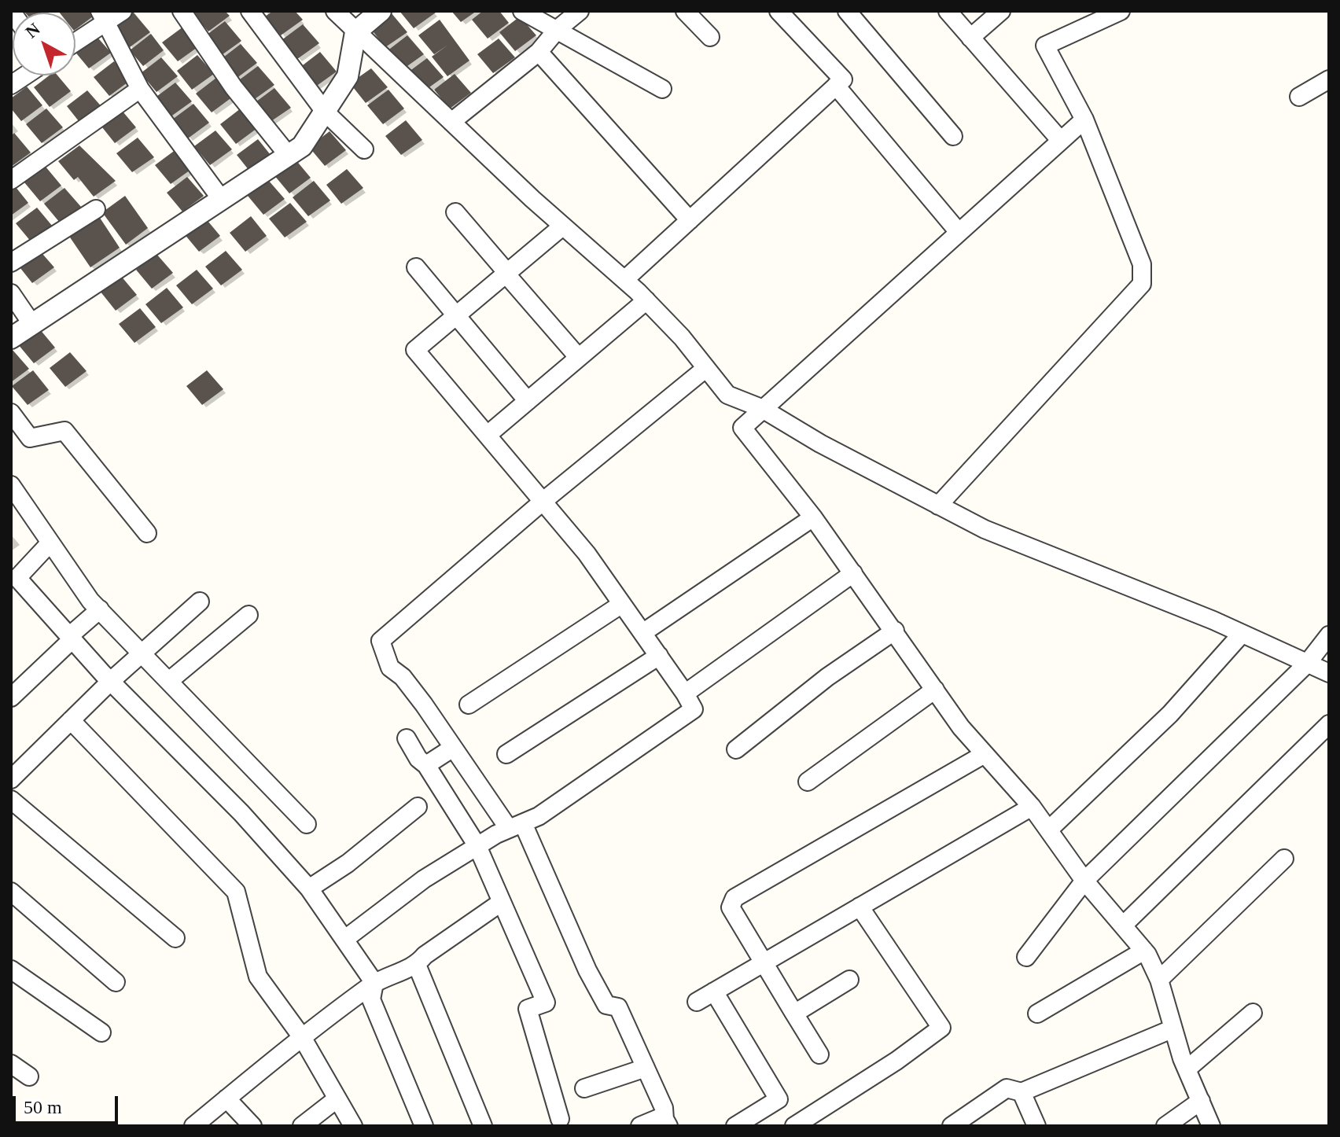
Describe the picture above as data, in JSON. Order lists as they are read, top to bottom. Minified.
{"scale_bar":"50 m","north":"top left"}
